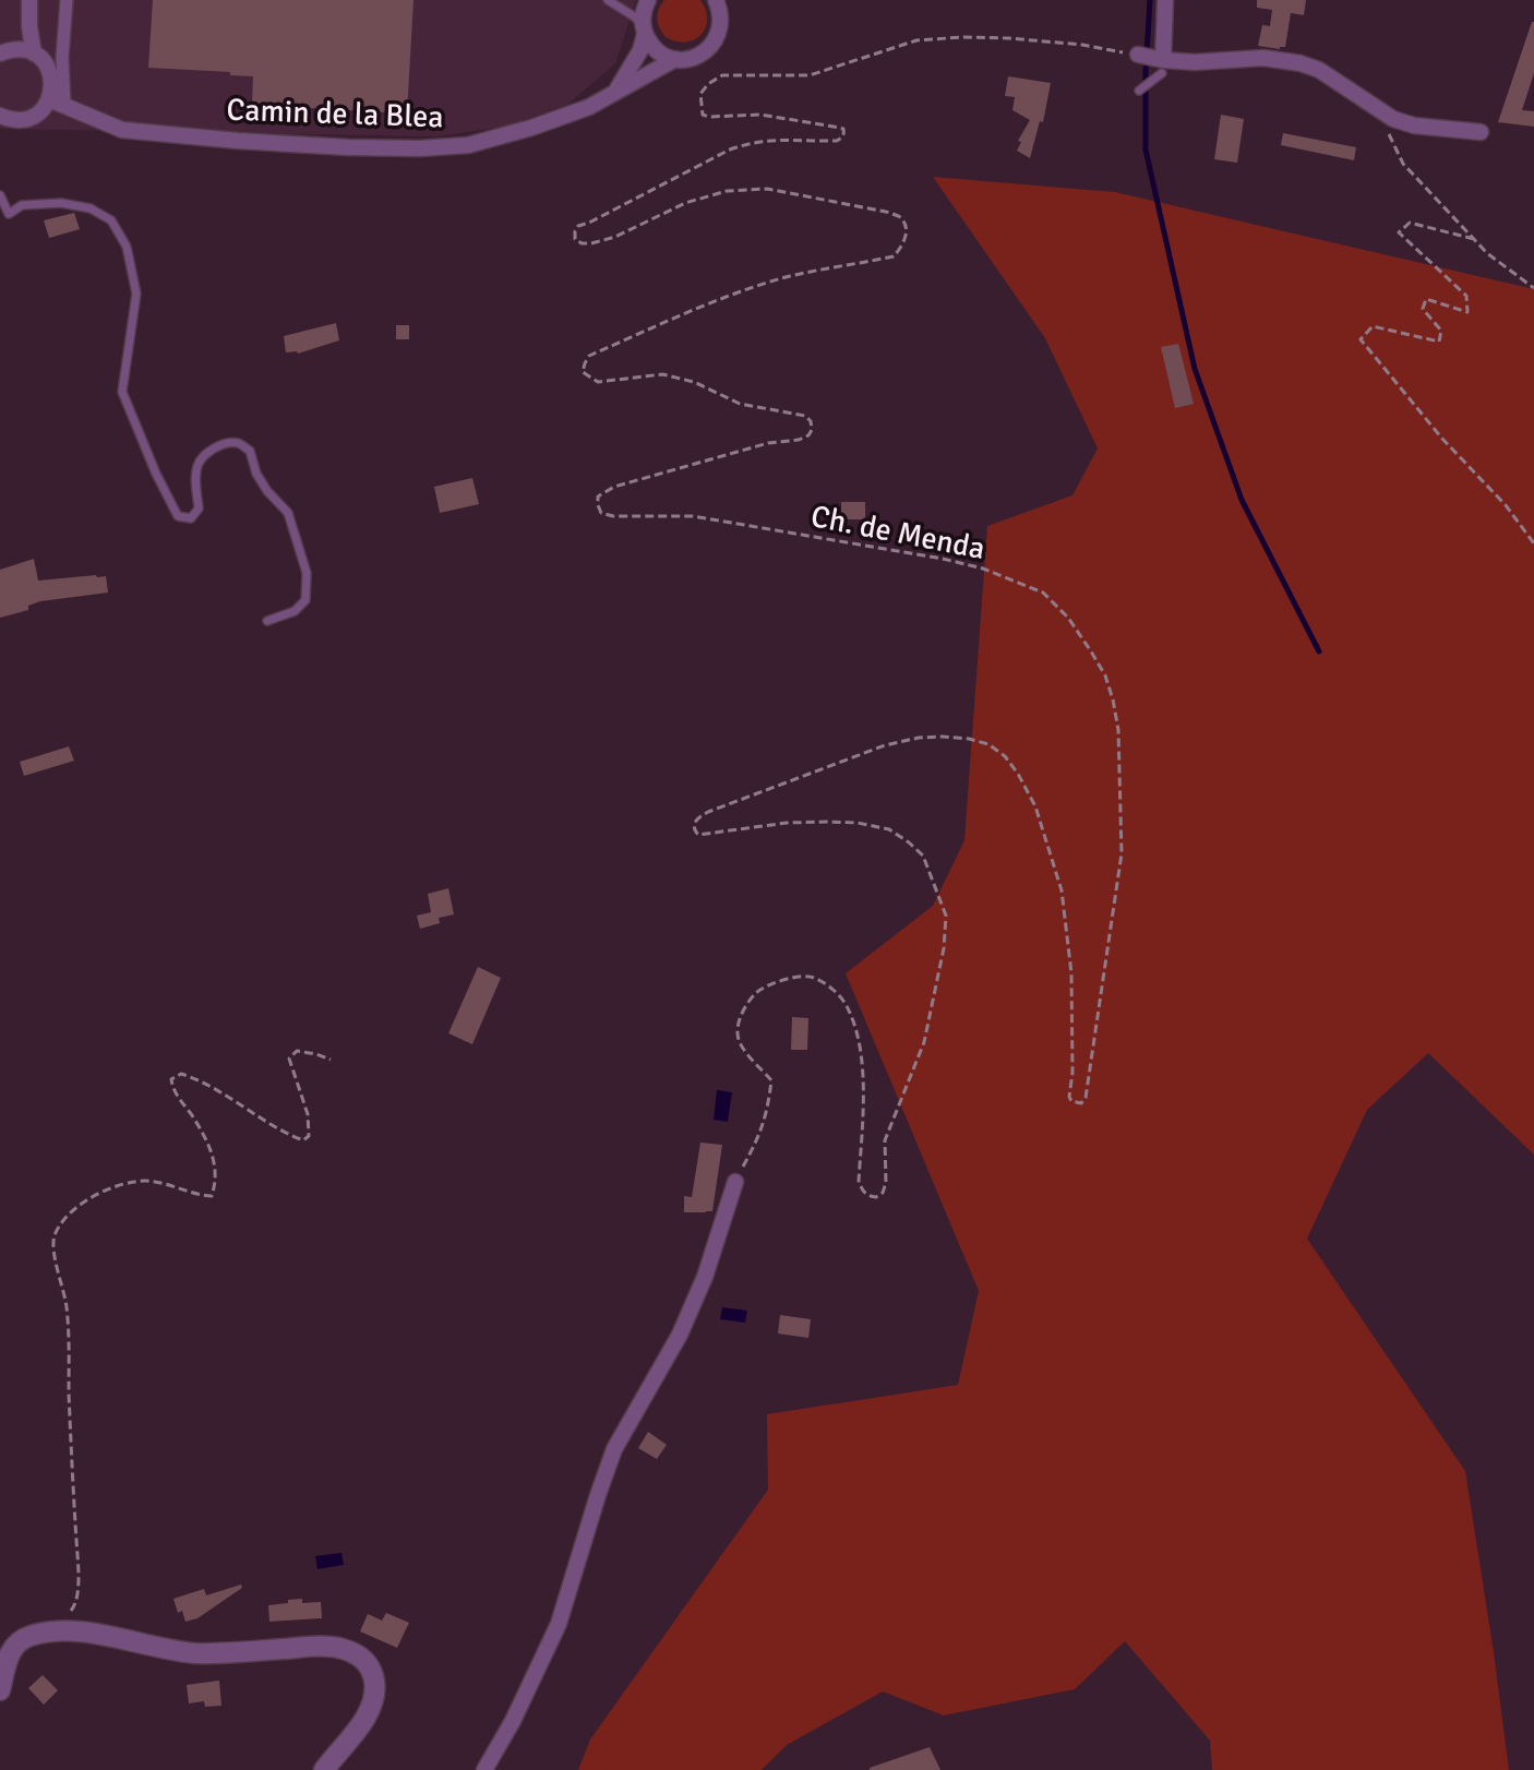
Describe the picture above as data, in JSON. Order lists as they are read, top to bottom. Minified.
{"streets":{"street":["Camin de la Blea"],"path":["Ch. de Menda"]}}
